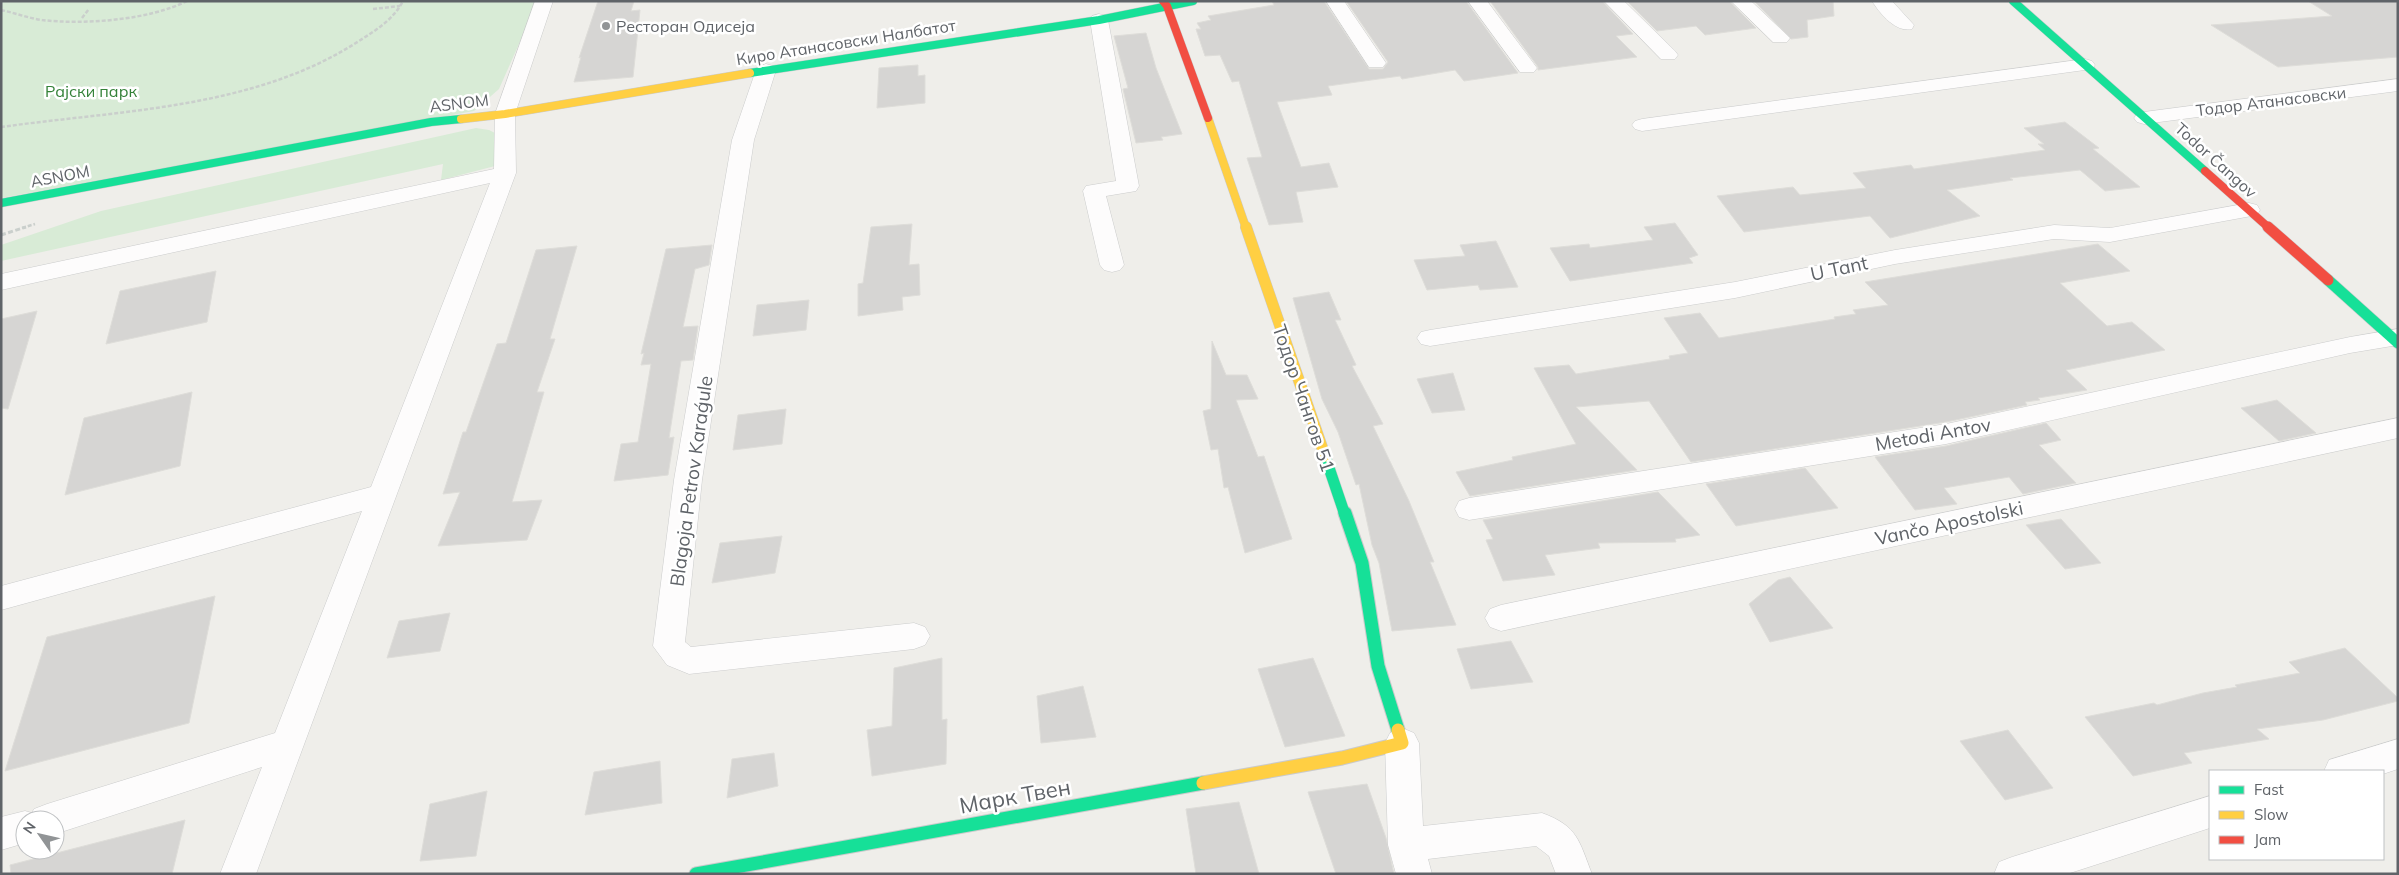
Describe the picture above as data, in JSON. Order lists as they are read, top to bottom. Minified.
{"streets":{"street":["Киро Атанасовски Налбатот","Тодор Атанасовски","ASNOM","Todor Čangov","U Tant","Тодор Чангов 51","Metodi Antov","Blagoja Petrov Karaǵule","Vančo Apostolski","Марк Твен"]},"crossings":[["Киро Атанасовски Налбатот","ASNOM"],["Киро Атанасовски Налбатот","Тодор Чангов 51"],["Киро Атанасовски Налбатот","Blagoja Petrov Karaǵule"],["Тодор Атанасовски","Todor Čangov"],["Todor Čangov","U Tant"],["Todor Čangov","Metodi Antov"],["Тодор Чангов 51","Марк Твен"]],"parks":["Рајски парк"],"places":["Ресторан Одисеја"],"legend":["Fast","Slow","Jam"],"north":"top left"}
